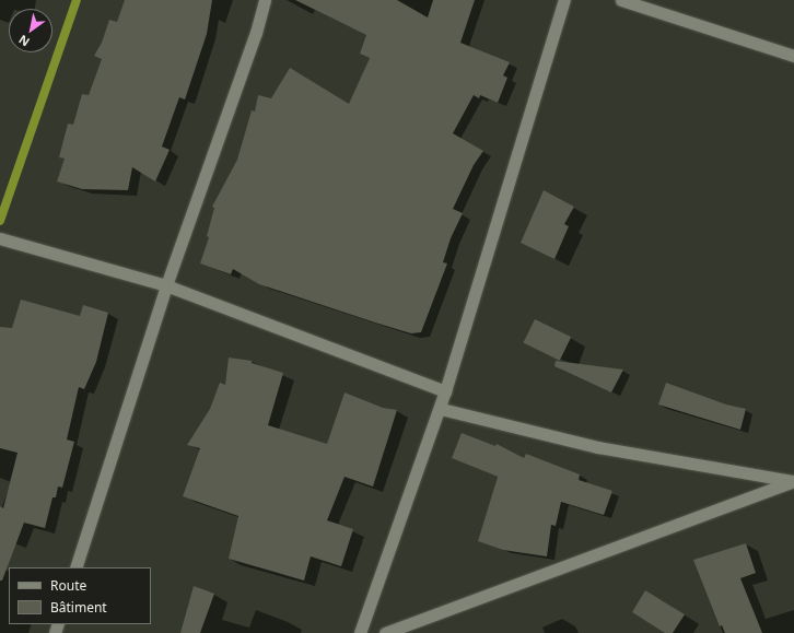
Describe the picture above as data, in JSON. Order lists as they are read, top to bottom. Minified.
{"legend":["Route","Bâtiment"],"north":"bottom left"}
